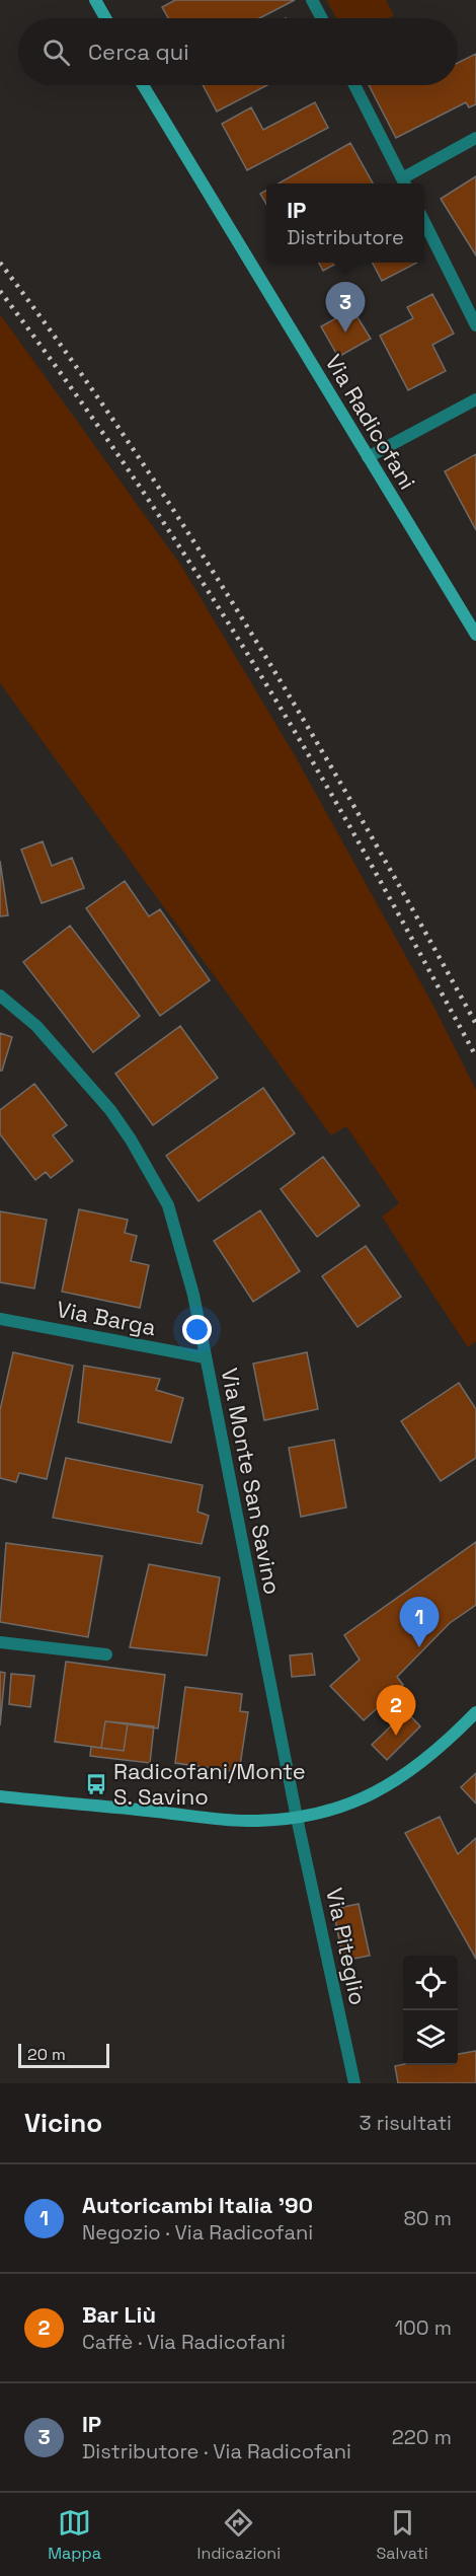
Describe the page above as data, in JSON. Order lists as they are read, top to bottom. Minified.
{"streets":{"street":["Via Radicofani","Via Barga","Via Monte San Savino","Via Piteglio"]},"crossings":[["Via Barga","Via Monte San Savino"],["Via Monte San Savino","Via Piteglio"]],"places":{"bus stop":["Radicofani/Monte S. Savino"]},"scale_bar":"20 m","page":{"search":"Cerca qui","popup":["IP","Distributore"],"pins":["3","1","2"],"scale":"20 m","heading":["Vicino","3 risultati"],"list":[{"mark":"1","name":"Autoricambi Italia '90","note":"Negozio · Via Radicofani","value":"80 m"},{"mark":"2","name":"Bar Liù","note":"Caffè · Via Radicofani","value":"100 m"},{"mark":"3","name":"IP","note":"Distributore · Via Radicofani","value":"220 m"}],"nav":["Mappa","Indicazioni","Salvati"]}}
